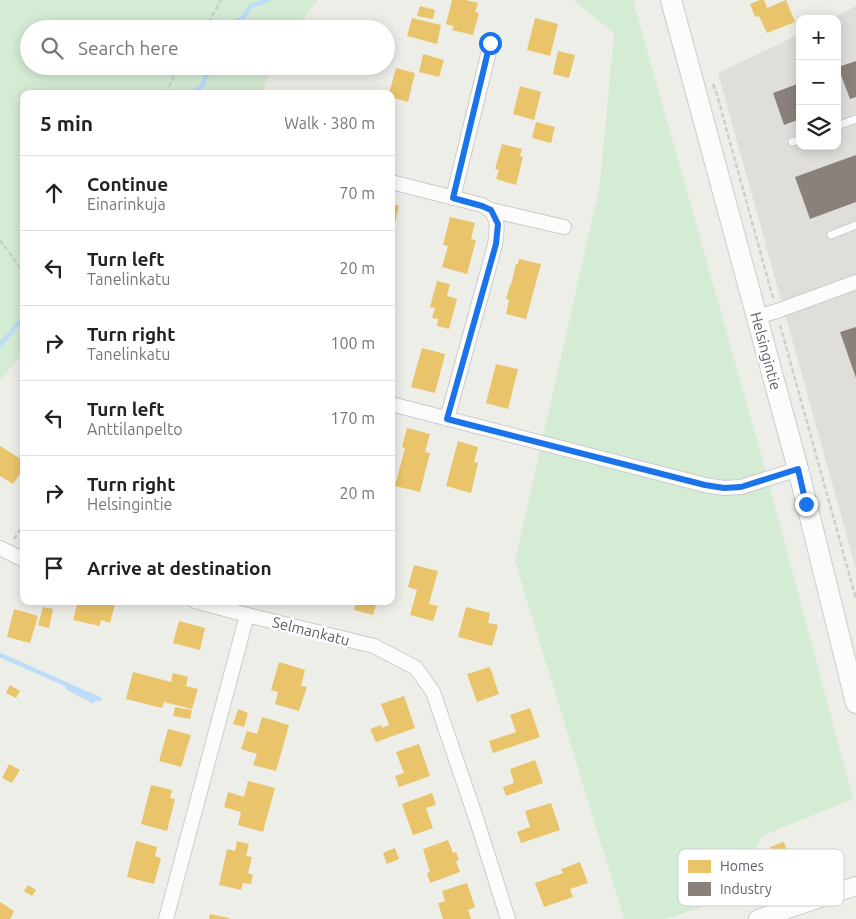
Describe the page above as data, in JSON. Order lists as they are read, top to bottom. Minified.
{"streets":{"main road":["Helsingintie"],"street":["Selmankatu"]},"legend":["Homes","Industry"],"page":{"map_buttons":["+","−"],"search":"Search here","heading":["5 min","Walk · 380 m"],"list":[["Continue","Einarinkuja","70 m"],["Turn left","Tanelinkatu","20 m"],["Turn right","Tanelinkatu","100 m"],["Turn left","Anttilanpelto","170 m"],["Turn right","Helsingintie","20 m"],"Arrive at destination"]}}
